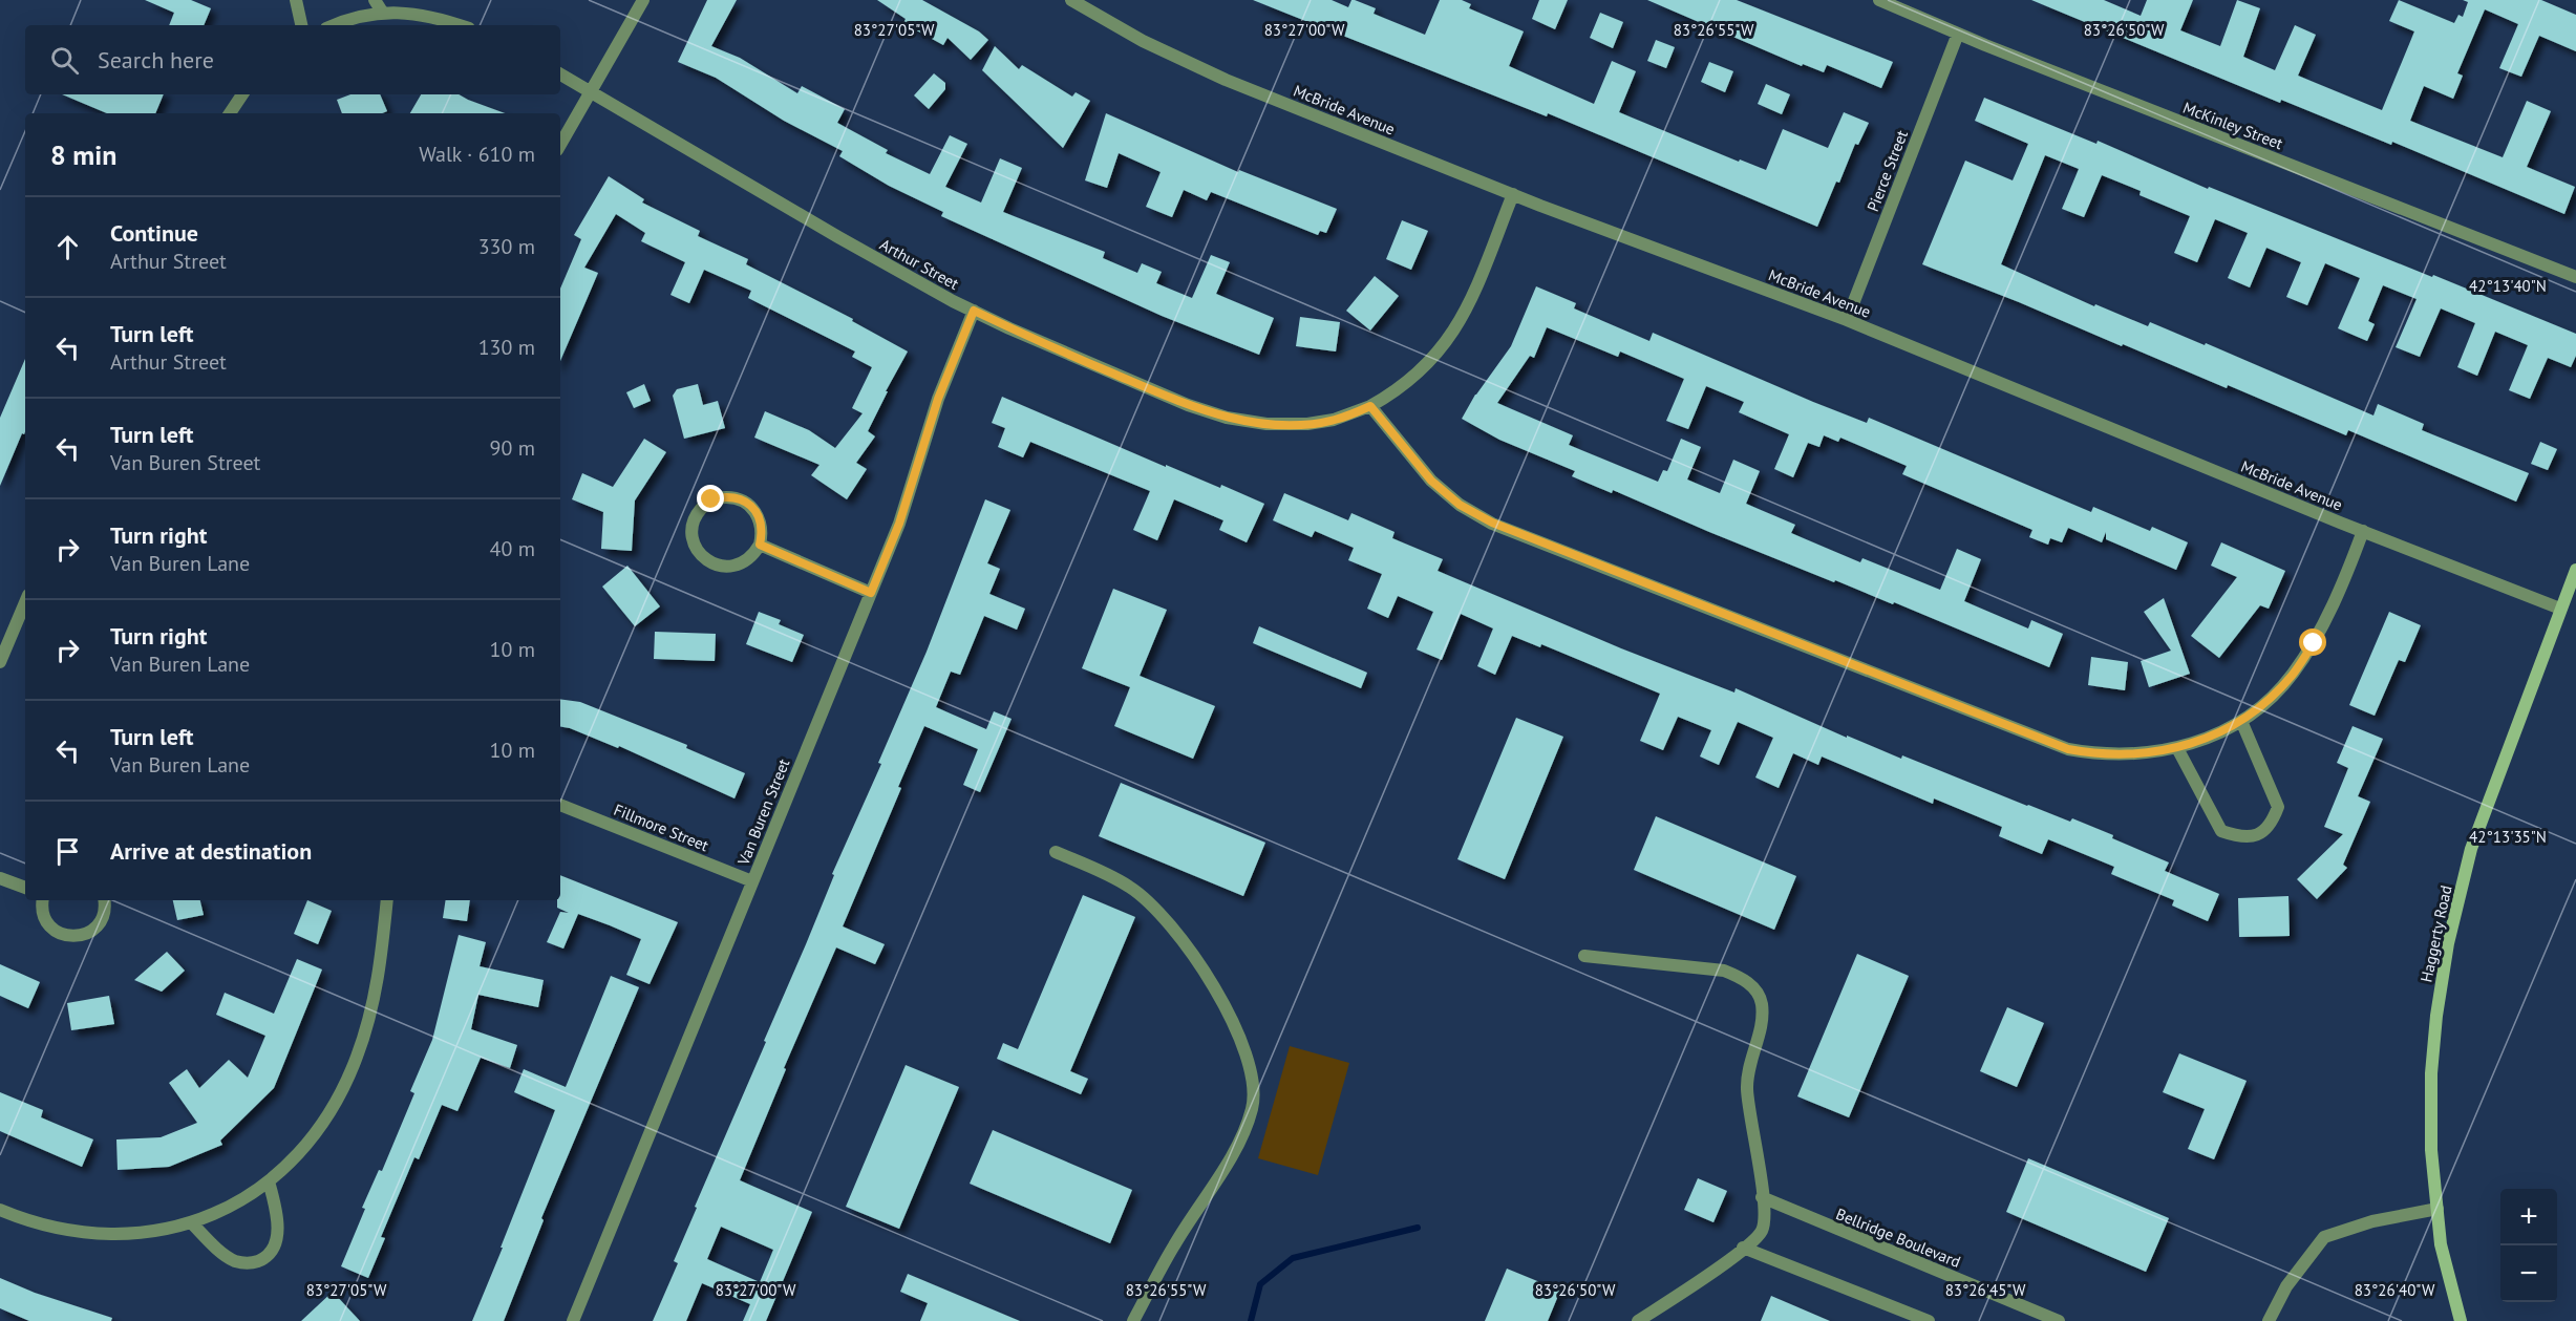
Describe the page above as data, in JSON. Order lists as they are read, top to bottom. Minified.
{"streets":{"main road":["Haggerty Road"],"street":["McBride Avenue","McKinley Street","Pierce Street","Arthur Street","Van Buren Street","Fillmore Street","Bellridge Boulevard"]},"crossings":[["McBride Avenue","Pierce Street"],["McBride Avenue","Haggerty Road"],["McKinley Street","Pierce Street"],["Arthur Street","Van Buren Street"],["Van Buren Street","Fillmore Street"]],"page":{"search":"Search here","heading":["8 min","Walk · 610 m"],"list":[["Continue","Arthur Street","330 m"],["Turn left","Arthur Street","130 m"],["Turn left","Van Buren Street","90 m"],["Turn right","Van Buren Lane","40 m"],["Turn right","Van Buren Lane","10 m"],["Turn left","Van Buren Lane","10 m"],"Arrive at destination"],"map_buttons":["+","−"]},"coordinates":["83°27'05\"W","83°27'00\"W","83°26'55\"W","83°26'50\"W","42°13'40\"N","42°13'35\"N","83°26'45\"W","83°26'40\"W"]}
